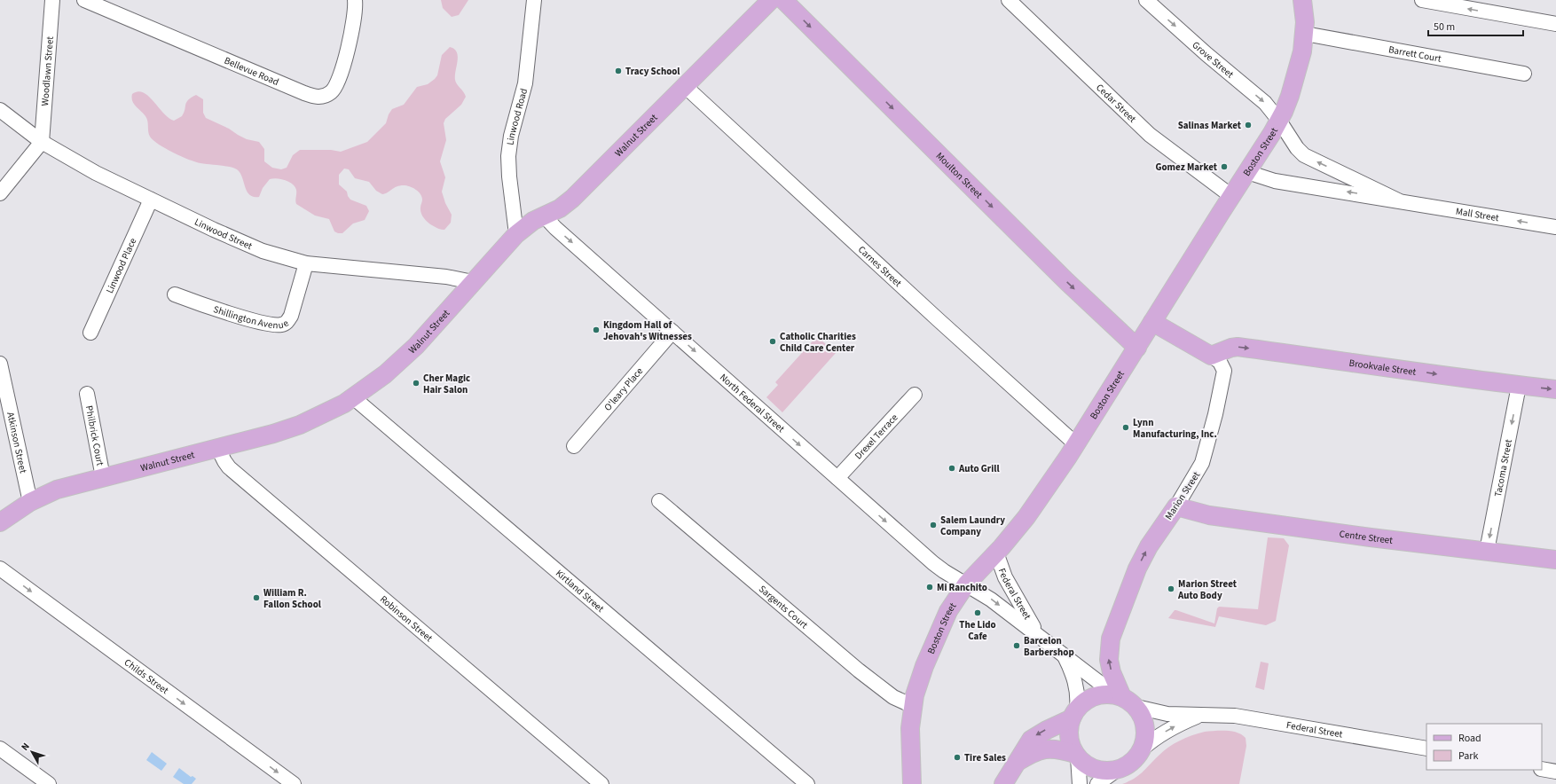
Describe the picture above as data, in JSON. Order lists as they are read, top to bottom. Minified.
{"streets":{"main road":["Walnut Street","Boston Street","Moulton Street","Brookvale Street","Marion Street","Centre Street"],"street":["Barrett Court","Grove Street","Woodlawn Street","Bellevue Road","Cedar Street","Linwood Road","Mall Street","Linwood Street","Linwood Place","Carnes Street","Shillington Avenue","O'leary Place","North Federal Street","Philbrick Court","Drexel Terrace","Atkinson Street","Tacoma Street","Kirtland Street","Federal Street","Sargents Court","Robinson Street","Childs Street"]},"crossings":[["Barrett Court","Boston Street"],["Grove Street","Boston Street"],["Grove Street","Mall Street"],["Woodlawn Street","Linwood Street"],["Cedar Street","Boston Street"],["Linwood Road","Walnut Street"],["Walnut Street","Linwood Street"],["Walnut Street","Carnes Street"],["Walnut Street","North Federal Street"],["Walnut Street","Philbrick Court"],["Walnut Street","Atkinson Street"],["Walnut Street","Kirtland Street"],["Walnut Street","Robinson Street"],["Boston Street","Moulton Street"],["Boston Street","Mall Street"],["Boston Street","Carnes Street"],["Boston Street","North Federal Street"],["Boston Street","Marion Street"],["Boston Street","Federal Street"],["Boston Street","Sargents Court"],["Linwood Street","Linwood Place"],["Linwood Street","Shillington Avenue"],["Brookvale Street","Tacoma Street"],["Brookvale Street","Marion Street"],["O'leary Place","North Federal Street"],["North Federal Street","Drexel Terrace"],["North Federal Street","Federal Street"],["Tacoma Street","Centre Street"],["Marion Street","Centre Street"],["Marion Street","Federal Street"]],"one_way":["Grove Street","Moulton Street","Mall Street","Brookvale Street","North Federal Street","Tacoma Street","Marion Street","Childs Street"],"places":["Tracy School","Salinas Market","Gomez Market","Kingdom Hall of Jehovah's Witnesses","Catholic Charities Child Care Center","Cher Magic Hair Salon","Lynn Manufacturing, Inc.","Auto Grill","Salem Laundry Company","Mi Ranchito","Marion Street Auto Body","William R. Fallon School","The Lido Cafe","Barcelon Barbershop","Tire Sales"],"legend":["Road","Park"],"scale_bar":"50 m","north":"top left"}
